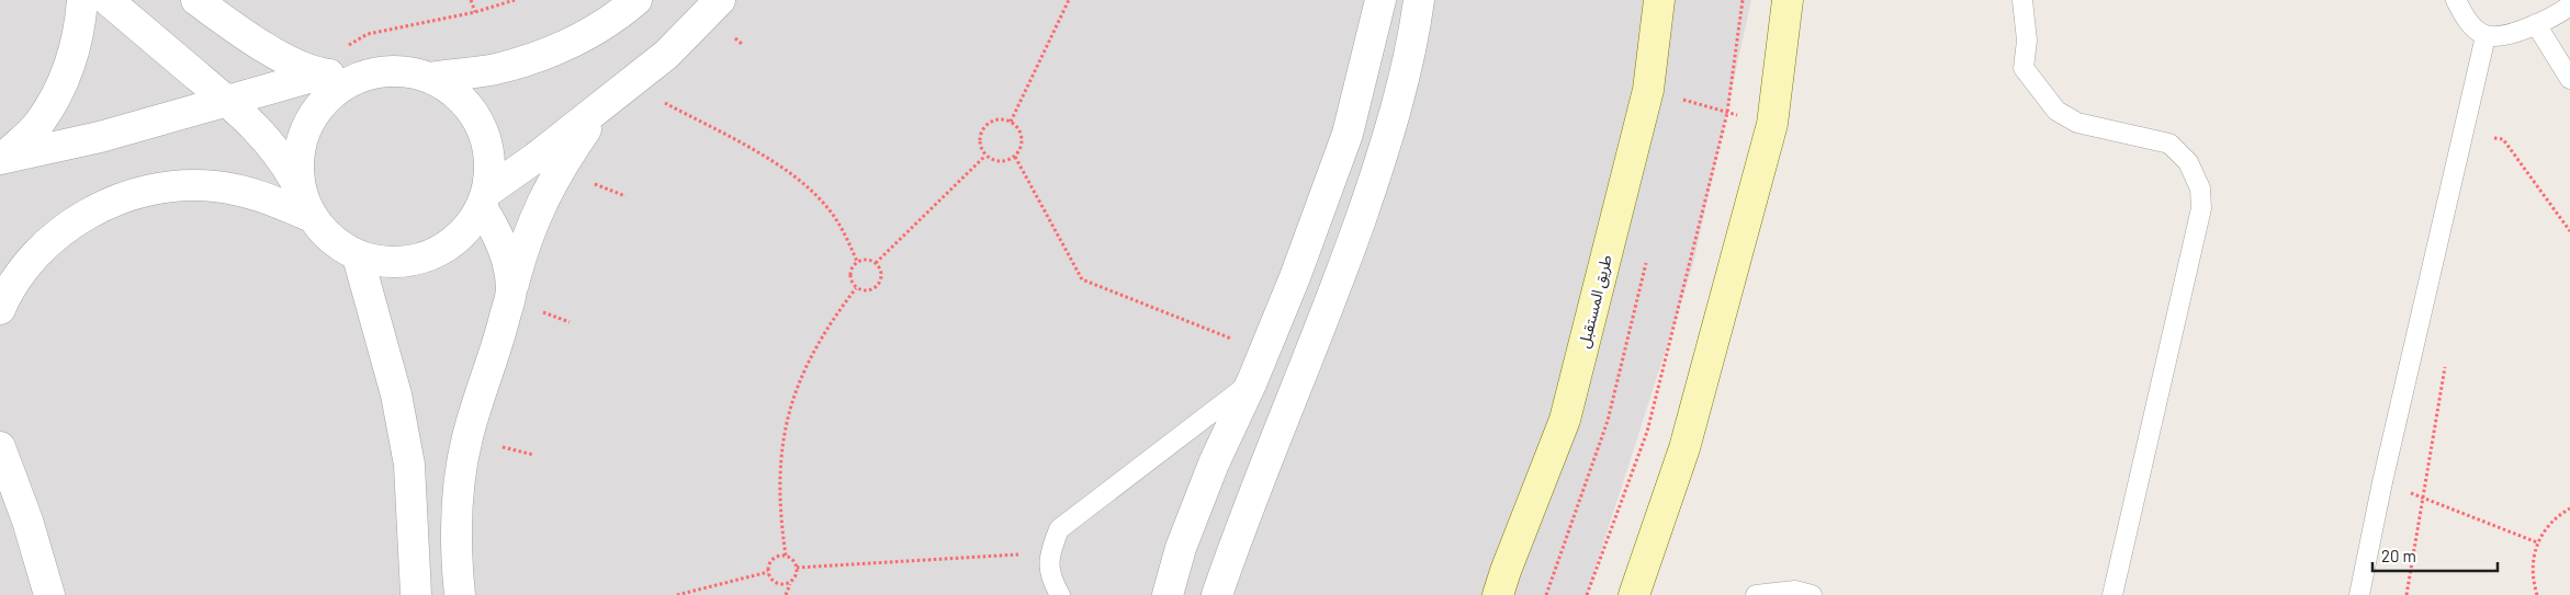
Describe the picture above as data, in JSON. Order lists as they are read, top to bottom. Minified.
{"streets":{"main road":["طريق المستقبل"]},"scale_bar":"20 m"}
